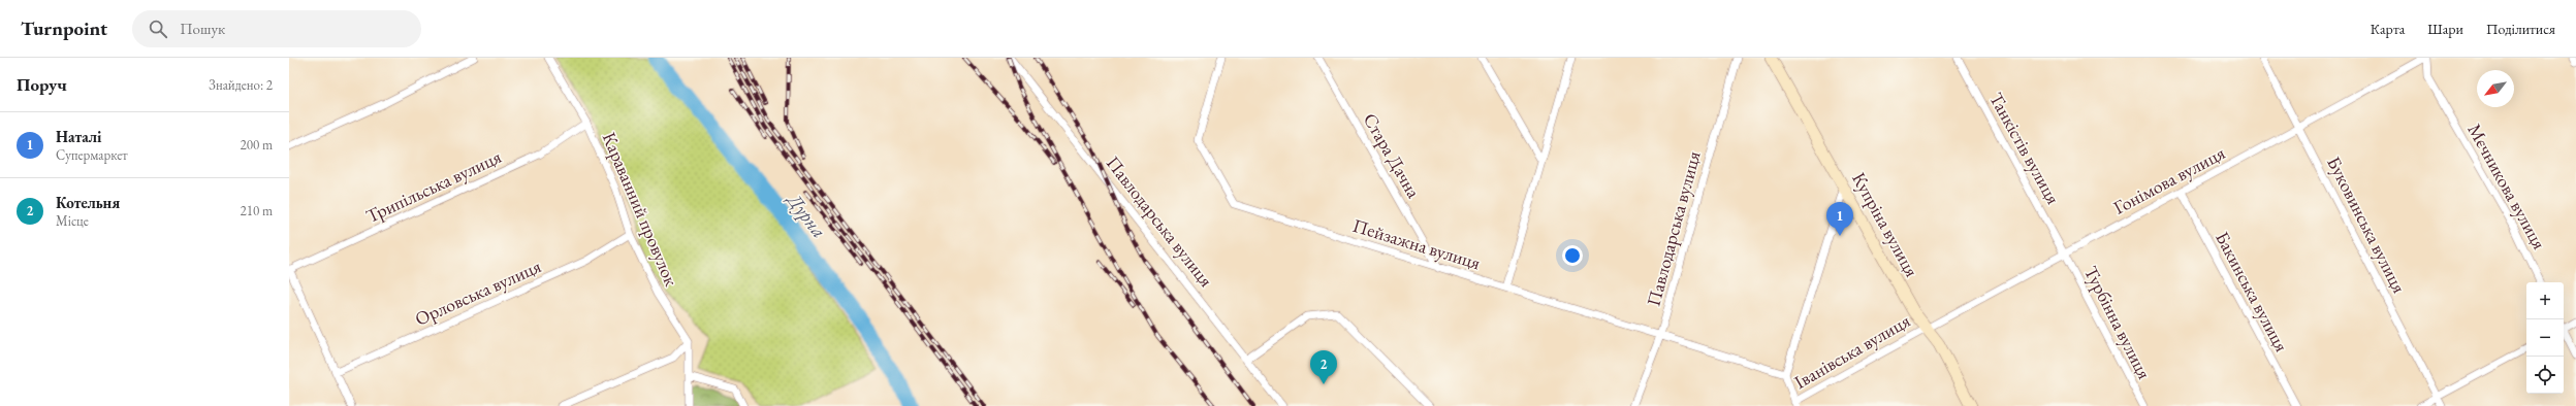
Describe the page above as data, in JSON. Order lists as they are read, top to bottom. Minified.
{"streets":{"main road":["Купріна вулиця"],"street":["Танкістів вулиця","Стара Дачна","Гонімова вулиця","Трипільська вулиця","Мєчникова вулиця","Караванний провулок","Павлодарська вулиця","Буковинська вулиця","Пейзажна вулиця","Бакинська вулиця","Орловська вулиця","Турбінна вулиця","Іванівська вулиця"]},"crossings":[["Танкістів вулиця","Гонімова вулиця"],["Танкістів вулиця","Турбінна вулиця"],["Стара Дачна","Пейзажна вулиця"],["Гонімова вулиця","Мєчникова вулиця"],["Гонімова вулиця","Купріна вулиця"],["Гонімова вулиця","Буковинська вулиця"],["Гонімова вулиця","Бакинська вулиця"],["Гонімова вулиця","Турбінна вулиця"],["Гонімова вулиця","Іванівська вулиця"],["Трипільська вулиця","Караванний провулок"],["Караванний провулок","Орловська вулиця"],["Павлодарська вулиця","Пейзажна вулиця"],["Павлодарська вулиця","Іванівська вулиця"],["Купріна вулиця","Іванівська вулиця"],["Пейзажна вулиця","Іванівська вулиця"]],"water":["Дурна"],"north":"bottom left","page":{"header":"Turnpoint","search":"Пошук","nav":["Карта","Шари","Поділитися"],"heading":["Поруч","Знайдено: 2"],"list":[{"mark":"1","name":"Наталі","note":"Супермаркет","value":"200 m"},{"mark":"2","name":"Котельня","note":"Місце","value":"210 m"}],"pins":["1","2"],"map_buttons":["+","−"]}}
